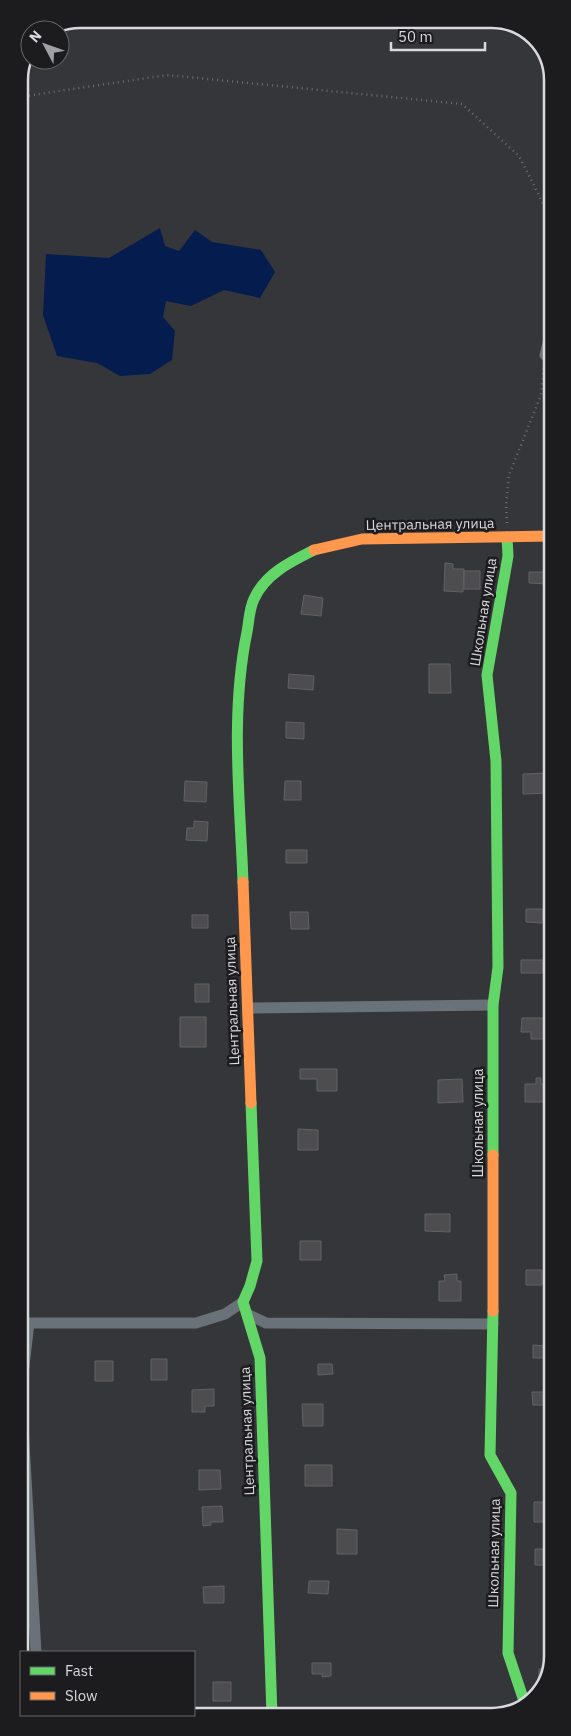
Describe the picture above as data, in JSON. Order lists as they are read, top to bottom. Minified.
{"streets":{"street":["Центральная улица","Школьная улица"]},"crossings":[["Центральная улица","Школьная улица"]],"legend":["Fast","Slow"],"scale_bar":"50 m","north":"top left"}
